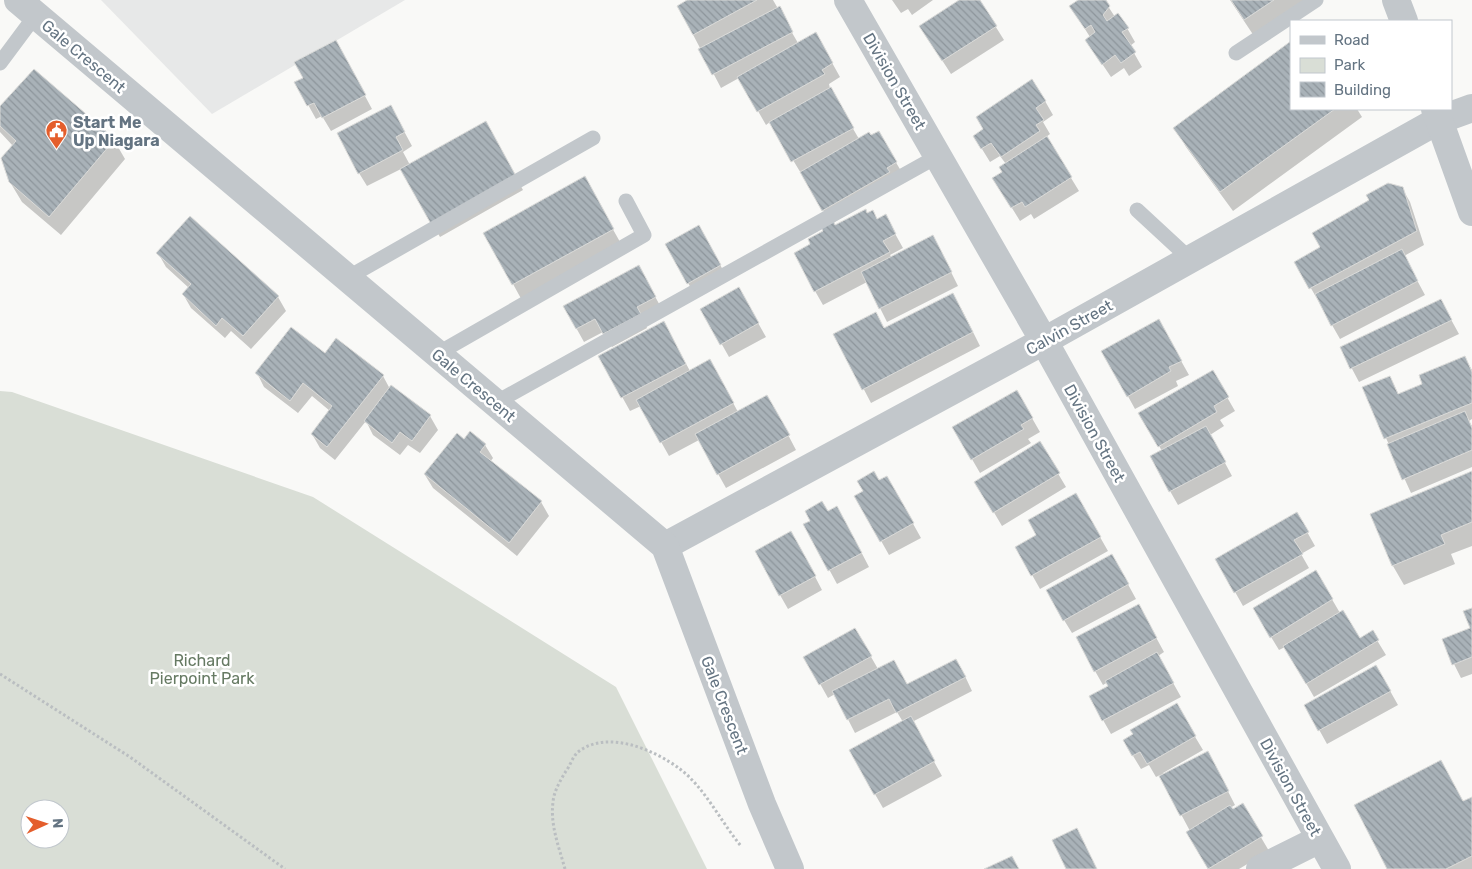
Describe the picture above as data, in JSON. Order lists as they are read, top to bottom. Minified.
{"streets":{"street":["Gale Crescent","Division Street","Calvin Street"]},"crossings":[["Gale Crescent","Calvin Street"],["Division Street","Calvin Street"]],"parks":["Richard Pierpoint Park"],"places":{"public building":["Start Me Up Niagara"]},"legend":["Road","Park","Building"],"north":"right"}
